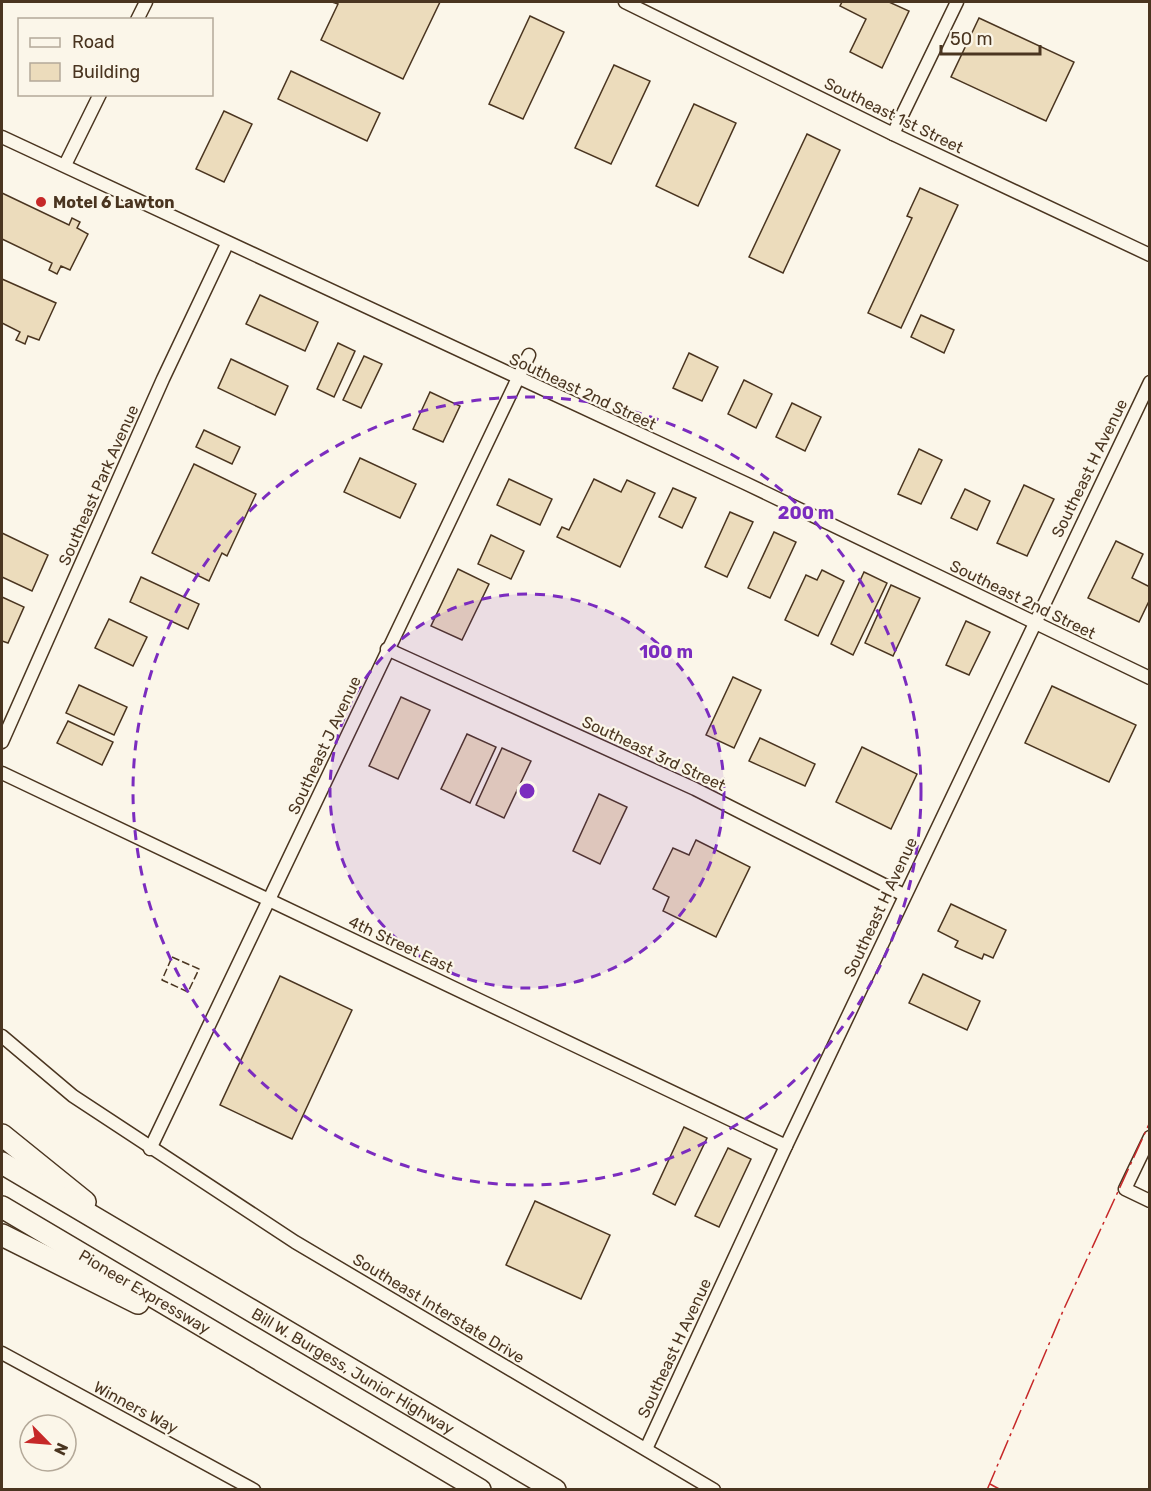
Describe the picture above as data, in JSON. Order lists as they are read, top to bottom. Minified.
{"streets":{"highway":["Pioneer Expressway","Bill W. Burgess, Junior Highway"],"street":["Southeast 1st Street","Southeast 2nd Street","Southeast H Avenue","Southeast Park Avenue","Southeast J Avenue","Southeast 3rd Street","4th Street East","Southeast Interstate Drive","Winners Way"]},"crossings":[["Southeast 2nd Street","Southeast H Avenue"],["Southeast 2nd Street","Southeast Park Avenue"],["Southeast 2nd Street","Southeast J Avenue"],["Southeast H Avenue","Southeast 3rd Street"],["Southeast H Avenue","4th Street East"],["Southeast H Avenue","Southeast Interstate Drive"],["Southeast J Avenue","Southeast 3rd Street"],["Southeast J Avenue","4th Street East"],["Southeast J Avenue","Southeast Interstate Drive"]],"places":["Motel 6 Lawton"],"legend":["Road","Building"],"scale_bar":"50 m","north":"bottom right","rings":["200 m","100 m"]}
